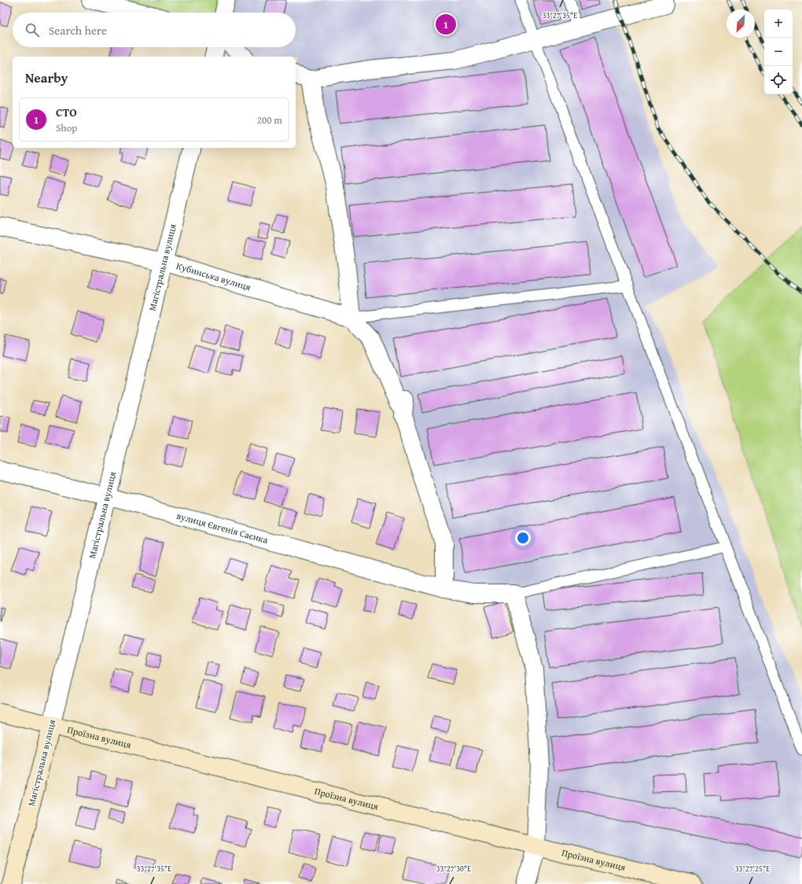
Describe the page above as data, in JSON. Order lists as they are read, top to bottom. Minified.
{"streets":{"street":["Магістральна вулиця","Кубинська вулиця","вулиця Євгенія Саєнка","Проїзна вулиця"]},"crossings":[["Магістральна вулиця","Кубинська вулиця"],["Магістральна вулиця","вулиця Євгенія Саєнка"],["Магістральна вулиця","Проїзна вулиця"]],"north":"bottom left","page":{"map_buttons":["+","−"],"pins":"1","search":"Search here","heading":"Nearby","list":[{"mark":"1","name":"СТО","note":"Shop","value":"200 m"}]},"coordinates":["33°27'35\"E","33°27'30\"E","33°27'25\"E"]}
